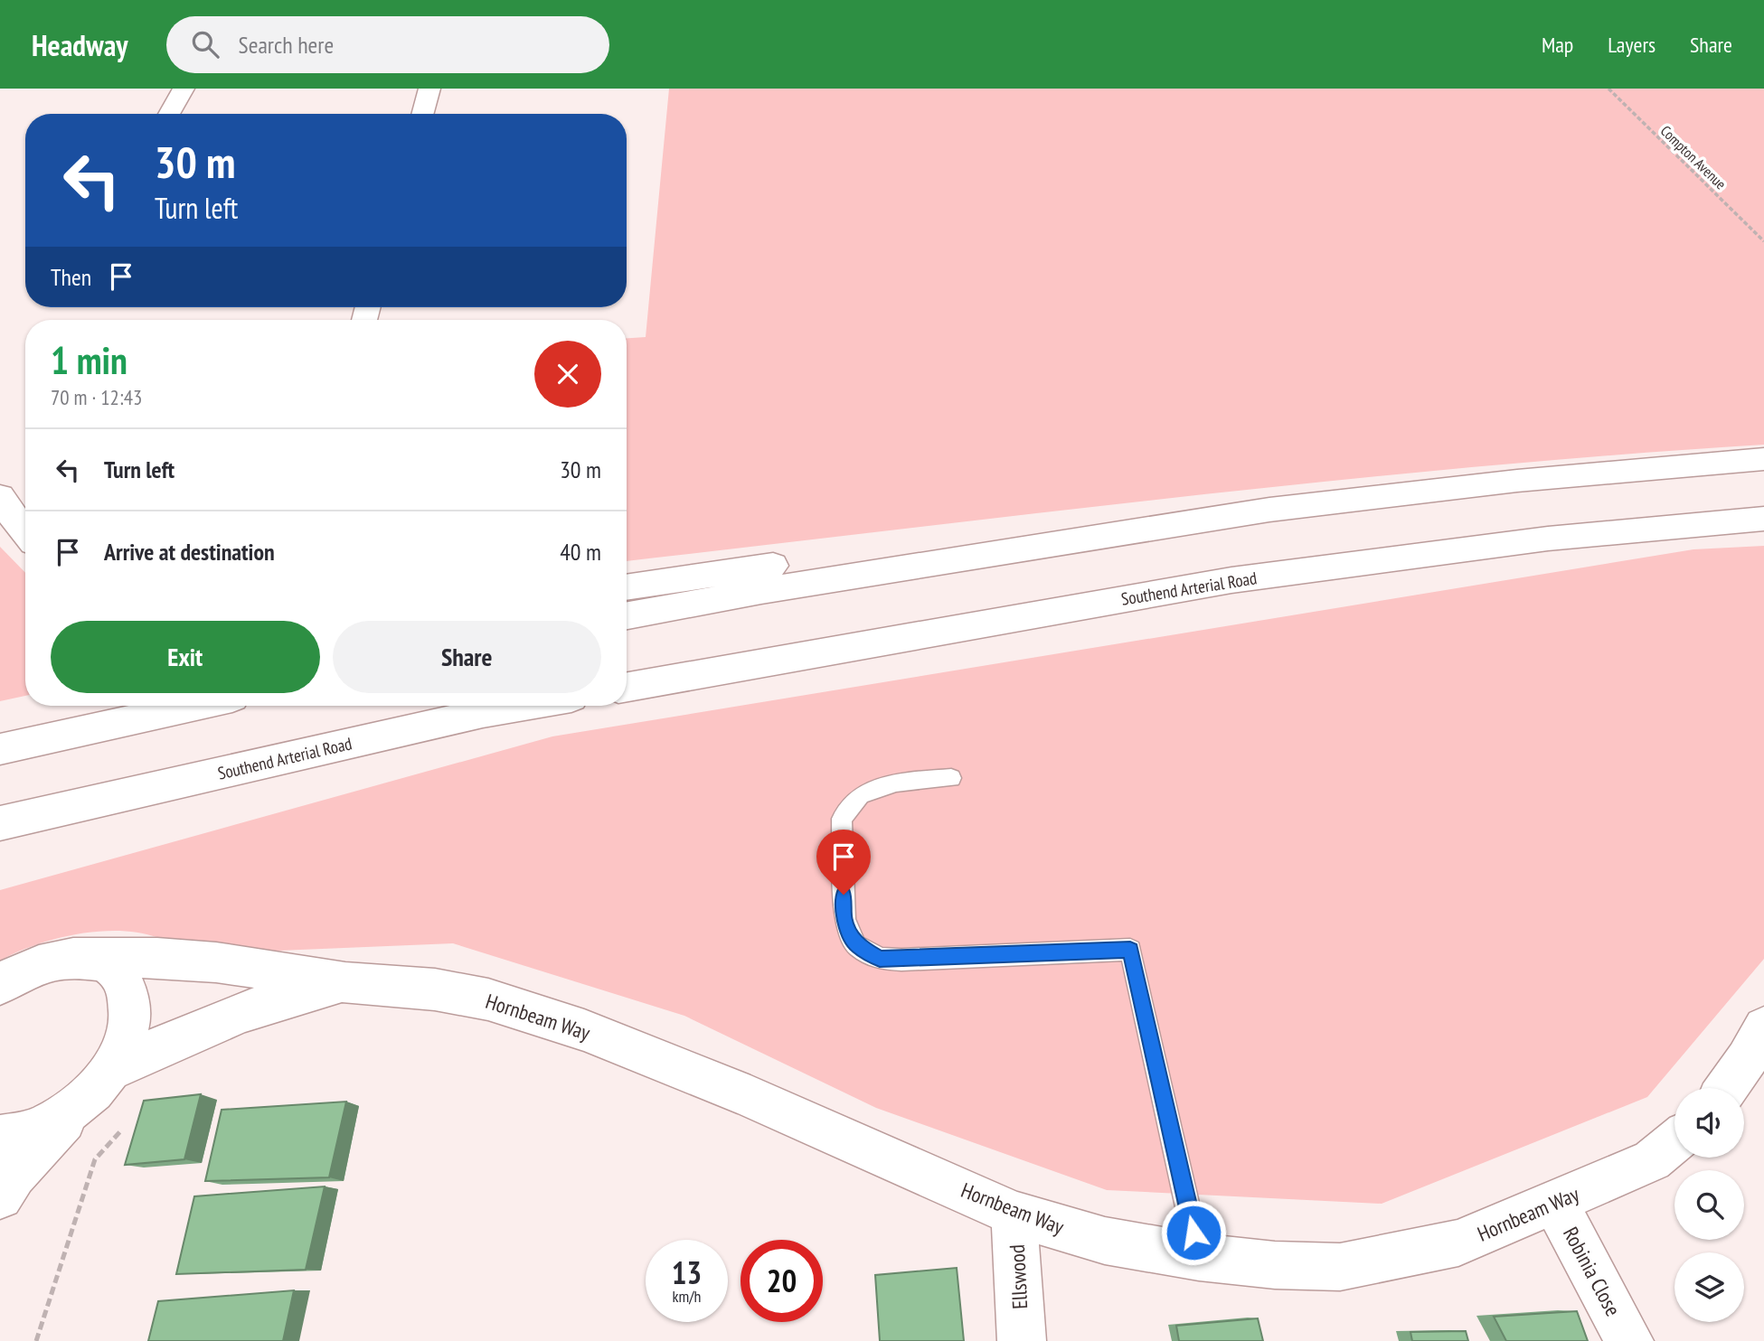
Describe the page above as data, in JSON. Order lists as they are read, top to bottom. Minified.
{"streets":{"main road":["Southend Arterial Road","Hornbeam Way","Robinia Close","Ellswood"],"path":["Compton Avenue"]},"crossings":[["Hornbeam Way","Robinia Close"],["Hornbeam Way","Ellswood"]],"page":{"header":"Headway","search":"Search here","nav":["Map","Layers","Share"],"turn":["30 m","Turn left"],"then":"Then","heading":["1 min","70 m · 12:43"],"list":[{"name":"Turn left","value":"30 m"},{"name":"Arrive at destination","value":"40 m"}],"buttons":["Exit","Share"],"speed":"13 km/h","limit":"20"}}
